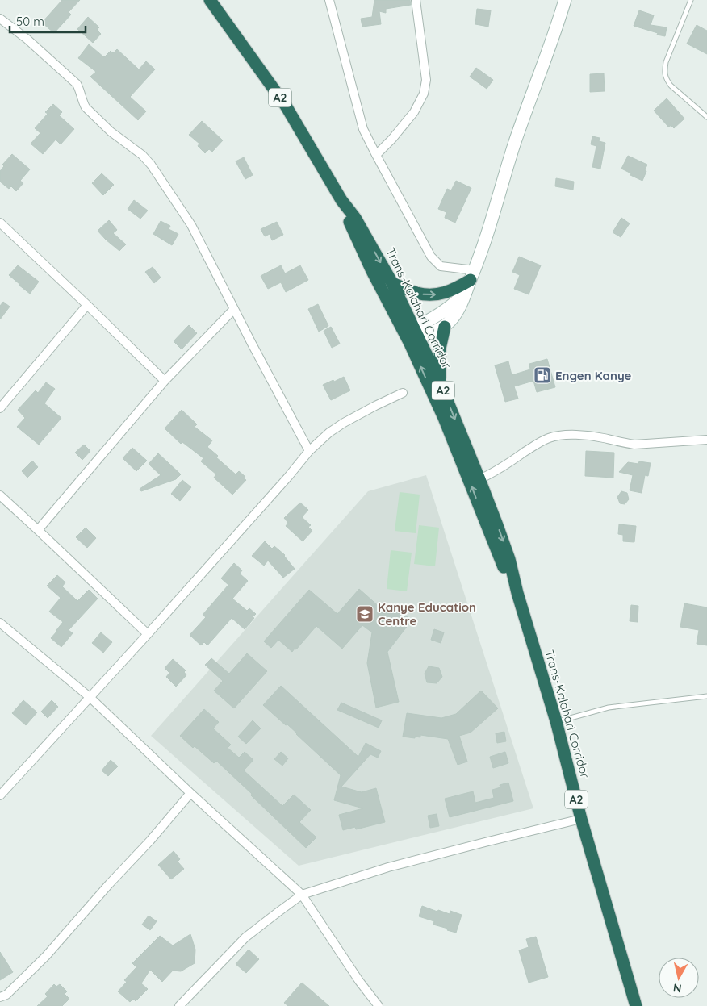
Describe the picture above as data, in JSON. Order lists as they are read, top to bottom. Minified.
{"streets":{"highway":["A2","Trans-Kalahari Corridor"]},"places":{"fuel station":["Engen Kanye"],"school or university":["Kanye Education Centre"]},"scale_bar":"50 m","north":"bottom"}
